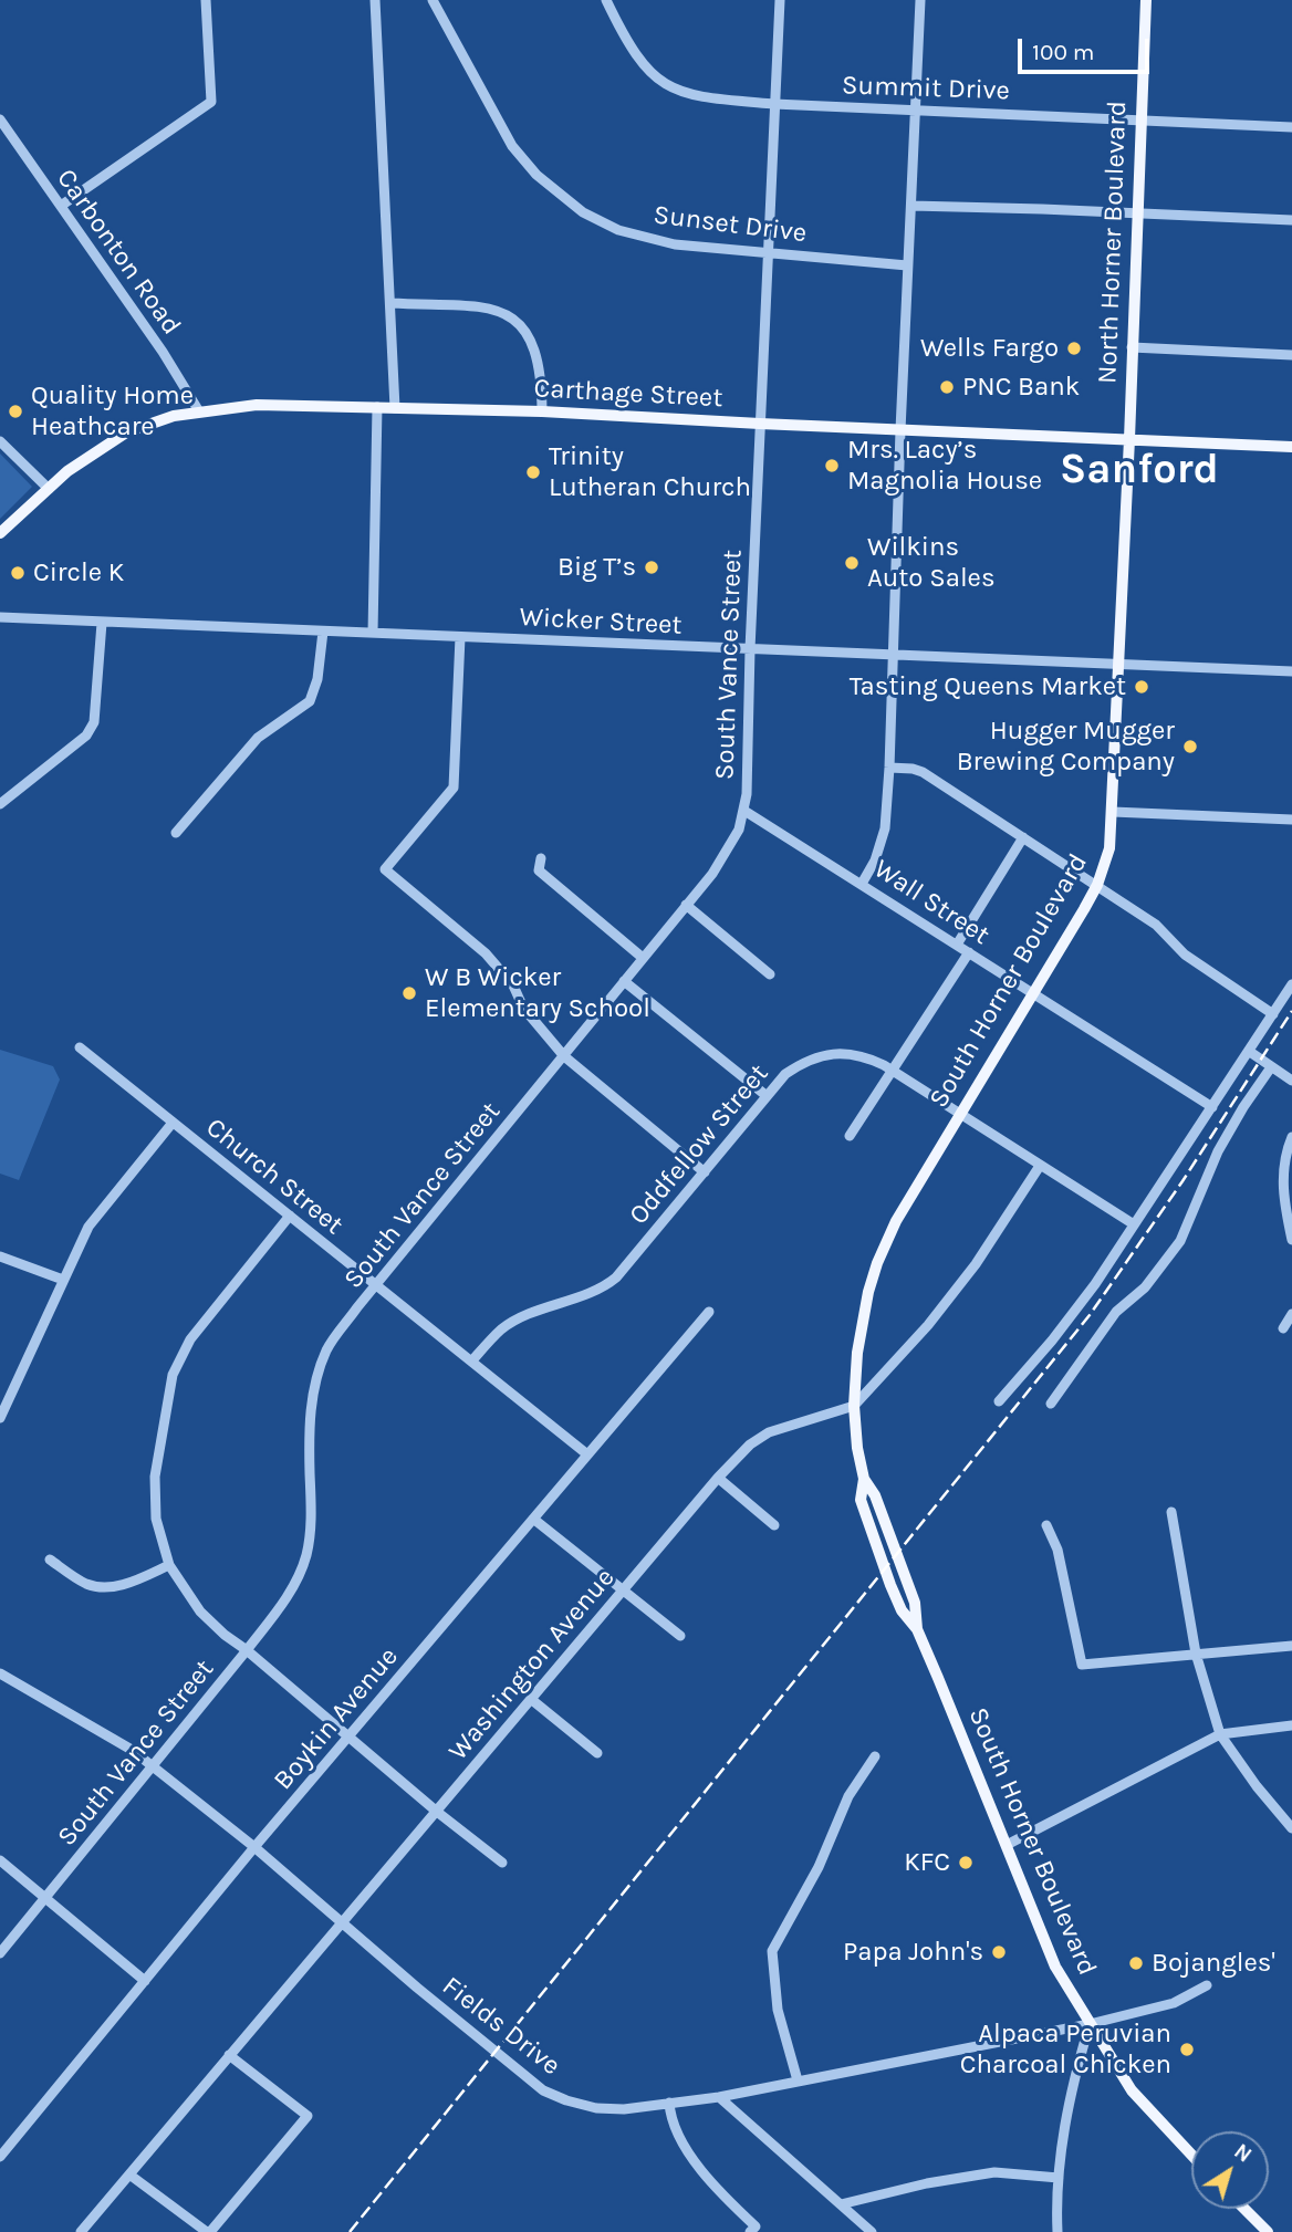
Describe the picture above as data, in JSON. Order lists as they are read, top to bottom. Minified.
{"streets":{"main road":["North Horner Boulevard","Carthage Street","South Horner Boulevard"],"street":["Summit Drive","Sunset Drive","Carbonton Road","Wicker Street","South Vance Street","Wall Street","Oddfellow Street","Church Street","Washington Avenue","Boykin Avenue","Fields Drive"]},"crossings":[["Summit Drive","North Horner Boulevard"],["Summit Drive","South Vance Street"],["Sunset Drive","South Vance Street"],["North Horner Boulevard","Carthage Street"],["North Horner Boulevard","South Horner Boulevard"],["Carbonton Road","Carthage Street"],["Carthage Street","South Vance Street"],["Carthage Street","South Horner Boulevard"],["Wicker Street","South Vance Street"],["Wicker Street","South Horner Boulevard"],["South Vance Street","Wall Street"],["South Vance Street","Church Street"],["South Vance Street","Fields Drive"],["Wall Street","South Horner Boulevard"],["South Horner Boulevard","Oddfellow Street"],["South Horner Boulevard","Washington Avenue"],["South Horner Boulevard","Fields Drive"],["Oddfellow Street","Church Street"],["Church Street","Boykin Avenue"],["Washington Avenue","Fields Drive"],["Boykin Avenue","Fields Drive"]],"districts":["Sanford"],"places":["Wells Fargo","PNC Bank","Quality Home Heathcare","Mrs. Lacy’s Magnolia House","Trinity Lutheran Church","Wilkins Auto Sales","Big T’s","Circle K","Tasting Queens Market","Hugger Mugger Brewing Company","W B Wicker Elementary School","KFC","Papa John's","Bojangles'","Alpaca Peruvian Charcoal Chicken"],"scale_bar":"100 m","north":"top right"}
